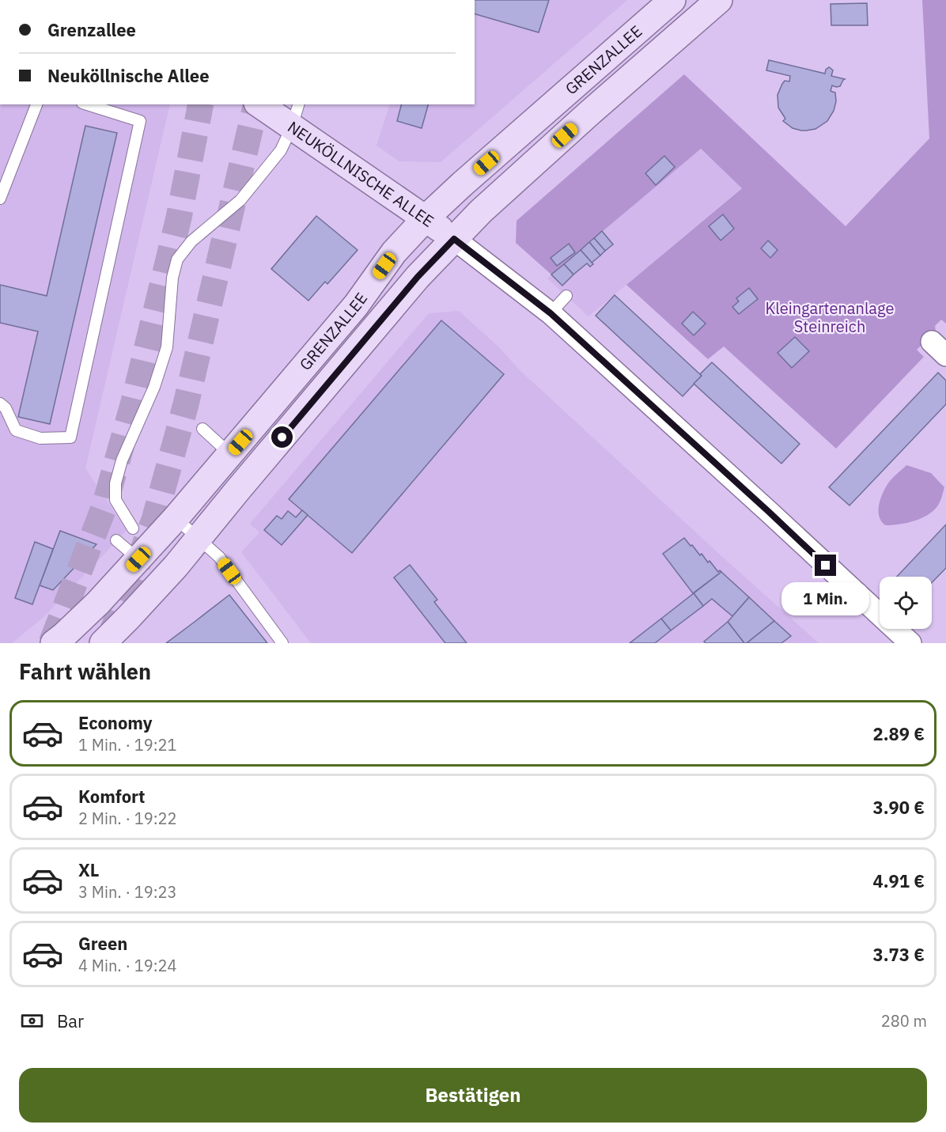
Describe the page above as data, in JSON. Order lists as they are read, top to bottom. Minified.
{"streets":{"main road":["GRENZALLEE","NEUKÖLLNISCHE ALLEE"]},"crossings":[["GRENZALLEE","NEUKÖLLNISCHE ALLEE"]],"parks":["Kleingartenanlage Steinreich"],"page":{"banner":["Grenzallee","Neuköllnische Allee"],"bubble":"1 Min.","heading":"Fahrt wählen","list":[{"name":"Economy","note":"1 Min. · 19:21","value":"2.89 €"},{"name":"Komfort","note":"2 Min. · 19:22","value":"3.90 €"},{"name":"XL","note":"3 Min. · 19:23","value":"4.91 €"},{"name":"Green","note":"4 Min. · 19:24","value":"3.73 €"}],"pay":["Bar","280 m"],"buttons":"Bestätigen"}}
